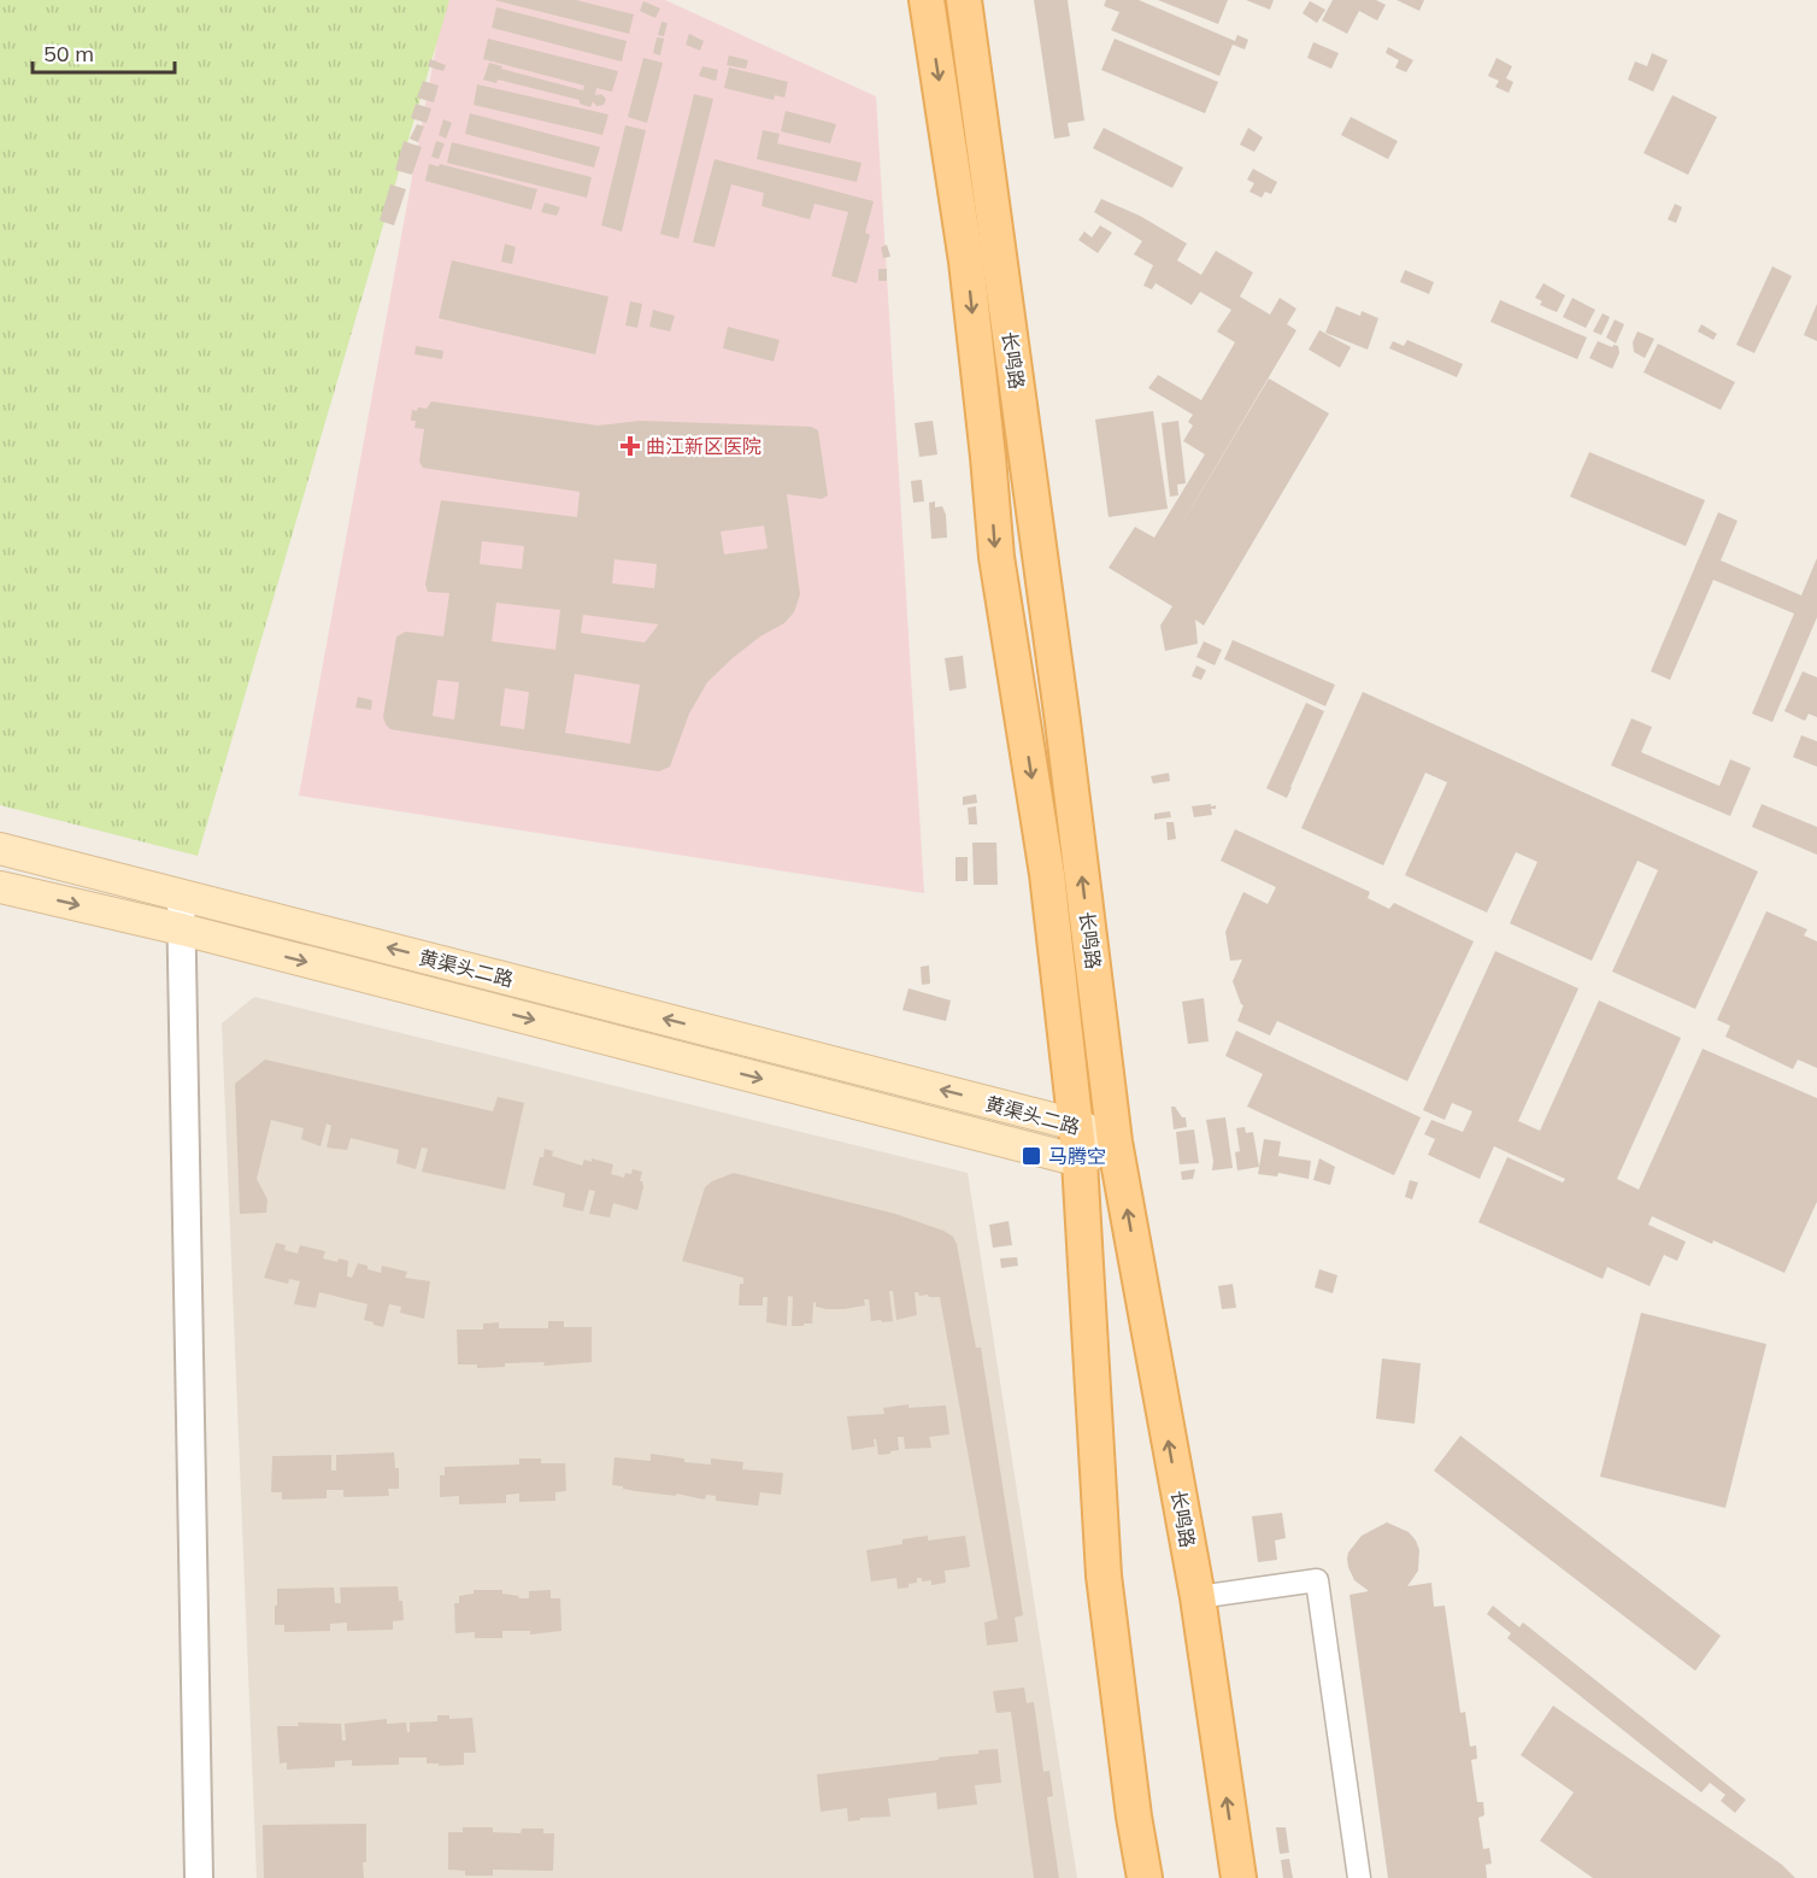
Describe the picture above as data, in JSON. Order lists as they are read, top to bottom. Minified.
{"streets":{"main road":["长鸣路","黄渠头二路"]},"crossings":[["长鸣路","黄渠头二路"]],"places":{"health":["曲江新区医院"],"transit":["马腾空"]},"scale_bar":"50 m"}
